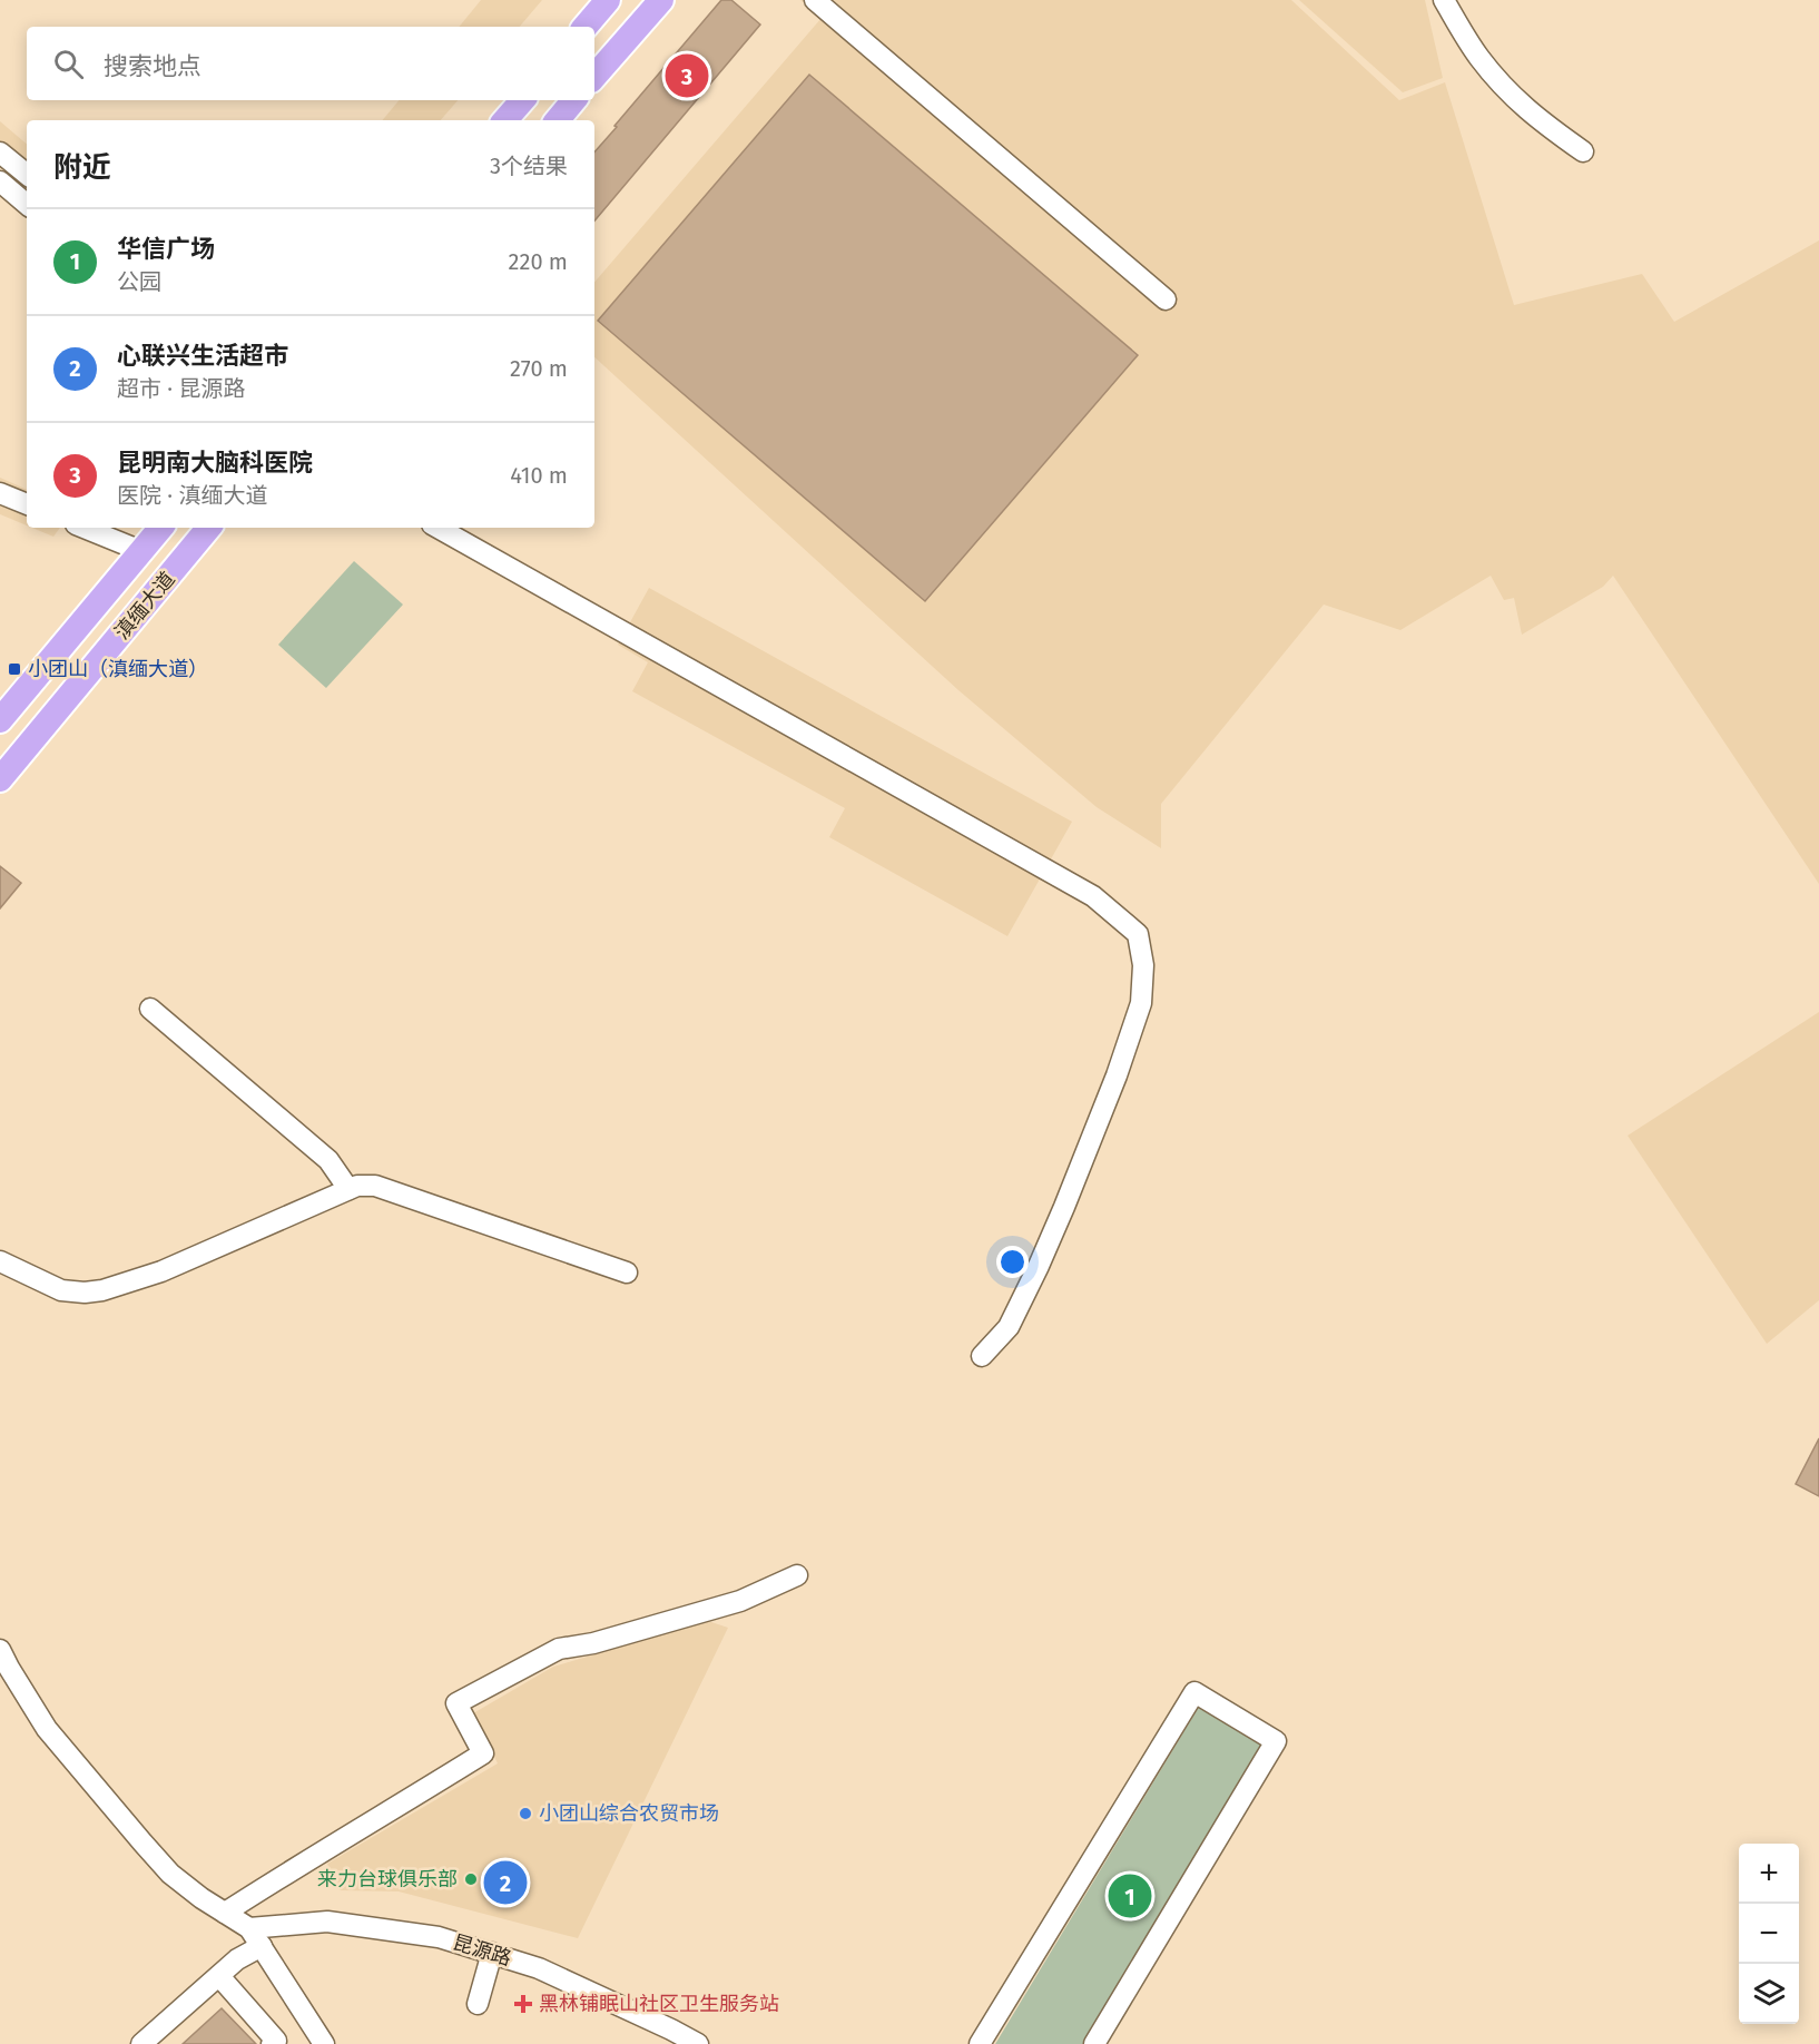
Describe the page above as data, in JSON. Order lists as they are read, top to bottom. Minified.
{"streets":{"main road":["滇缅大道"],"street":["昆源路"]},"places":{"transit":["小团山（滇缅大道）"],"other":["小团山综合农贸市场","来力台球俱乐部"],"health":["黑林铺眠山社区卫生服务站"]},"page":{"search":"搜索地点","pins":["3","2","1"],"heading":["附近","3个结果"],"list":[{"mark":"1","name":"华信广场","note":"公园","value":"220 m"},{"mark":"2","name":"心联兴生活超市","note":"超市 · 昆源路","value":"270 m"},{"mark":"3","name":"昆明南大脑科医院","note":"医院 · 滇缅大道","value":"410 m"}],"map_buttons":["+","−"]}}
